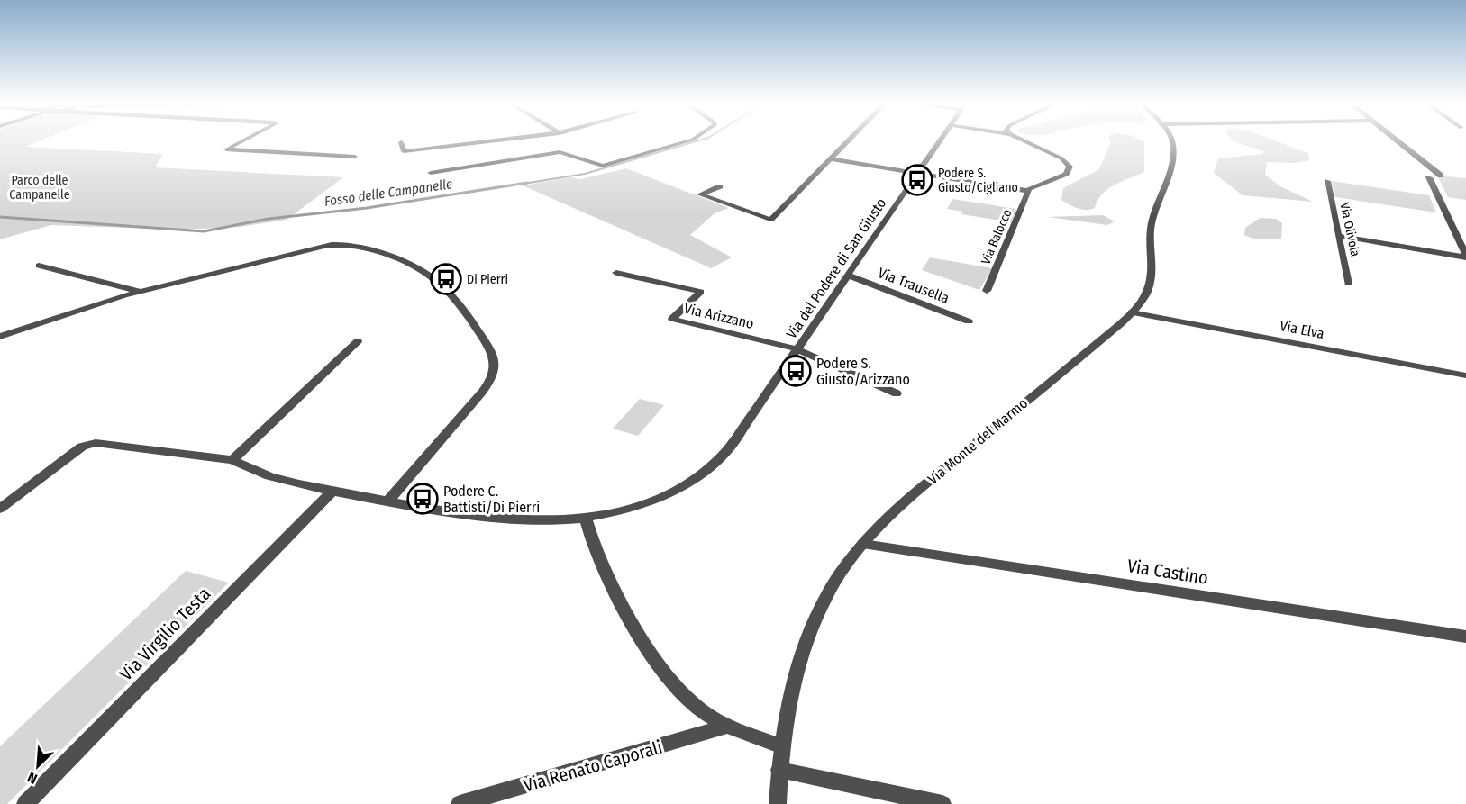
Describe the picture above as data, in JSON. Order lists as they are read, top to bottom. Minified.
{"streets":{"street":["Via Olivola","Via Balocco","Via del Podere di San Giusto","Via Trausella","Via Arizzano","Via Elva","Via Monte del Marmo","Via Castino","Via Virgilio Testa","Via Renato Caporali"]},"crossings":[["Via del Podere di San Giusto","Via Trausella"],["Via del Podere di San Giusto","Via Arizzano"],["Via del Podere di San Giusto","Via Virgilio Testa"],["Via Elva","Via Monte del Marmo"],["Via Monte del Marmo","Via Castino"]],"water":["Fosso delle Campanelle"],"parks":["Parco delle Campanelle"],"places":{"bus stop":["Podere S. Giusto/Cigliano","Di Pierri","Podere S. Giusto/Arizzano","Podere C. Battisti/Di Pierri"]},"north":"bottom left"}
